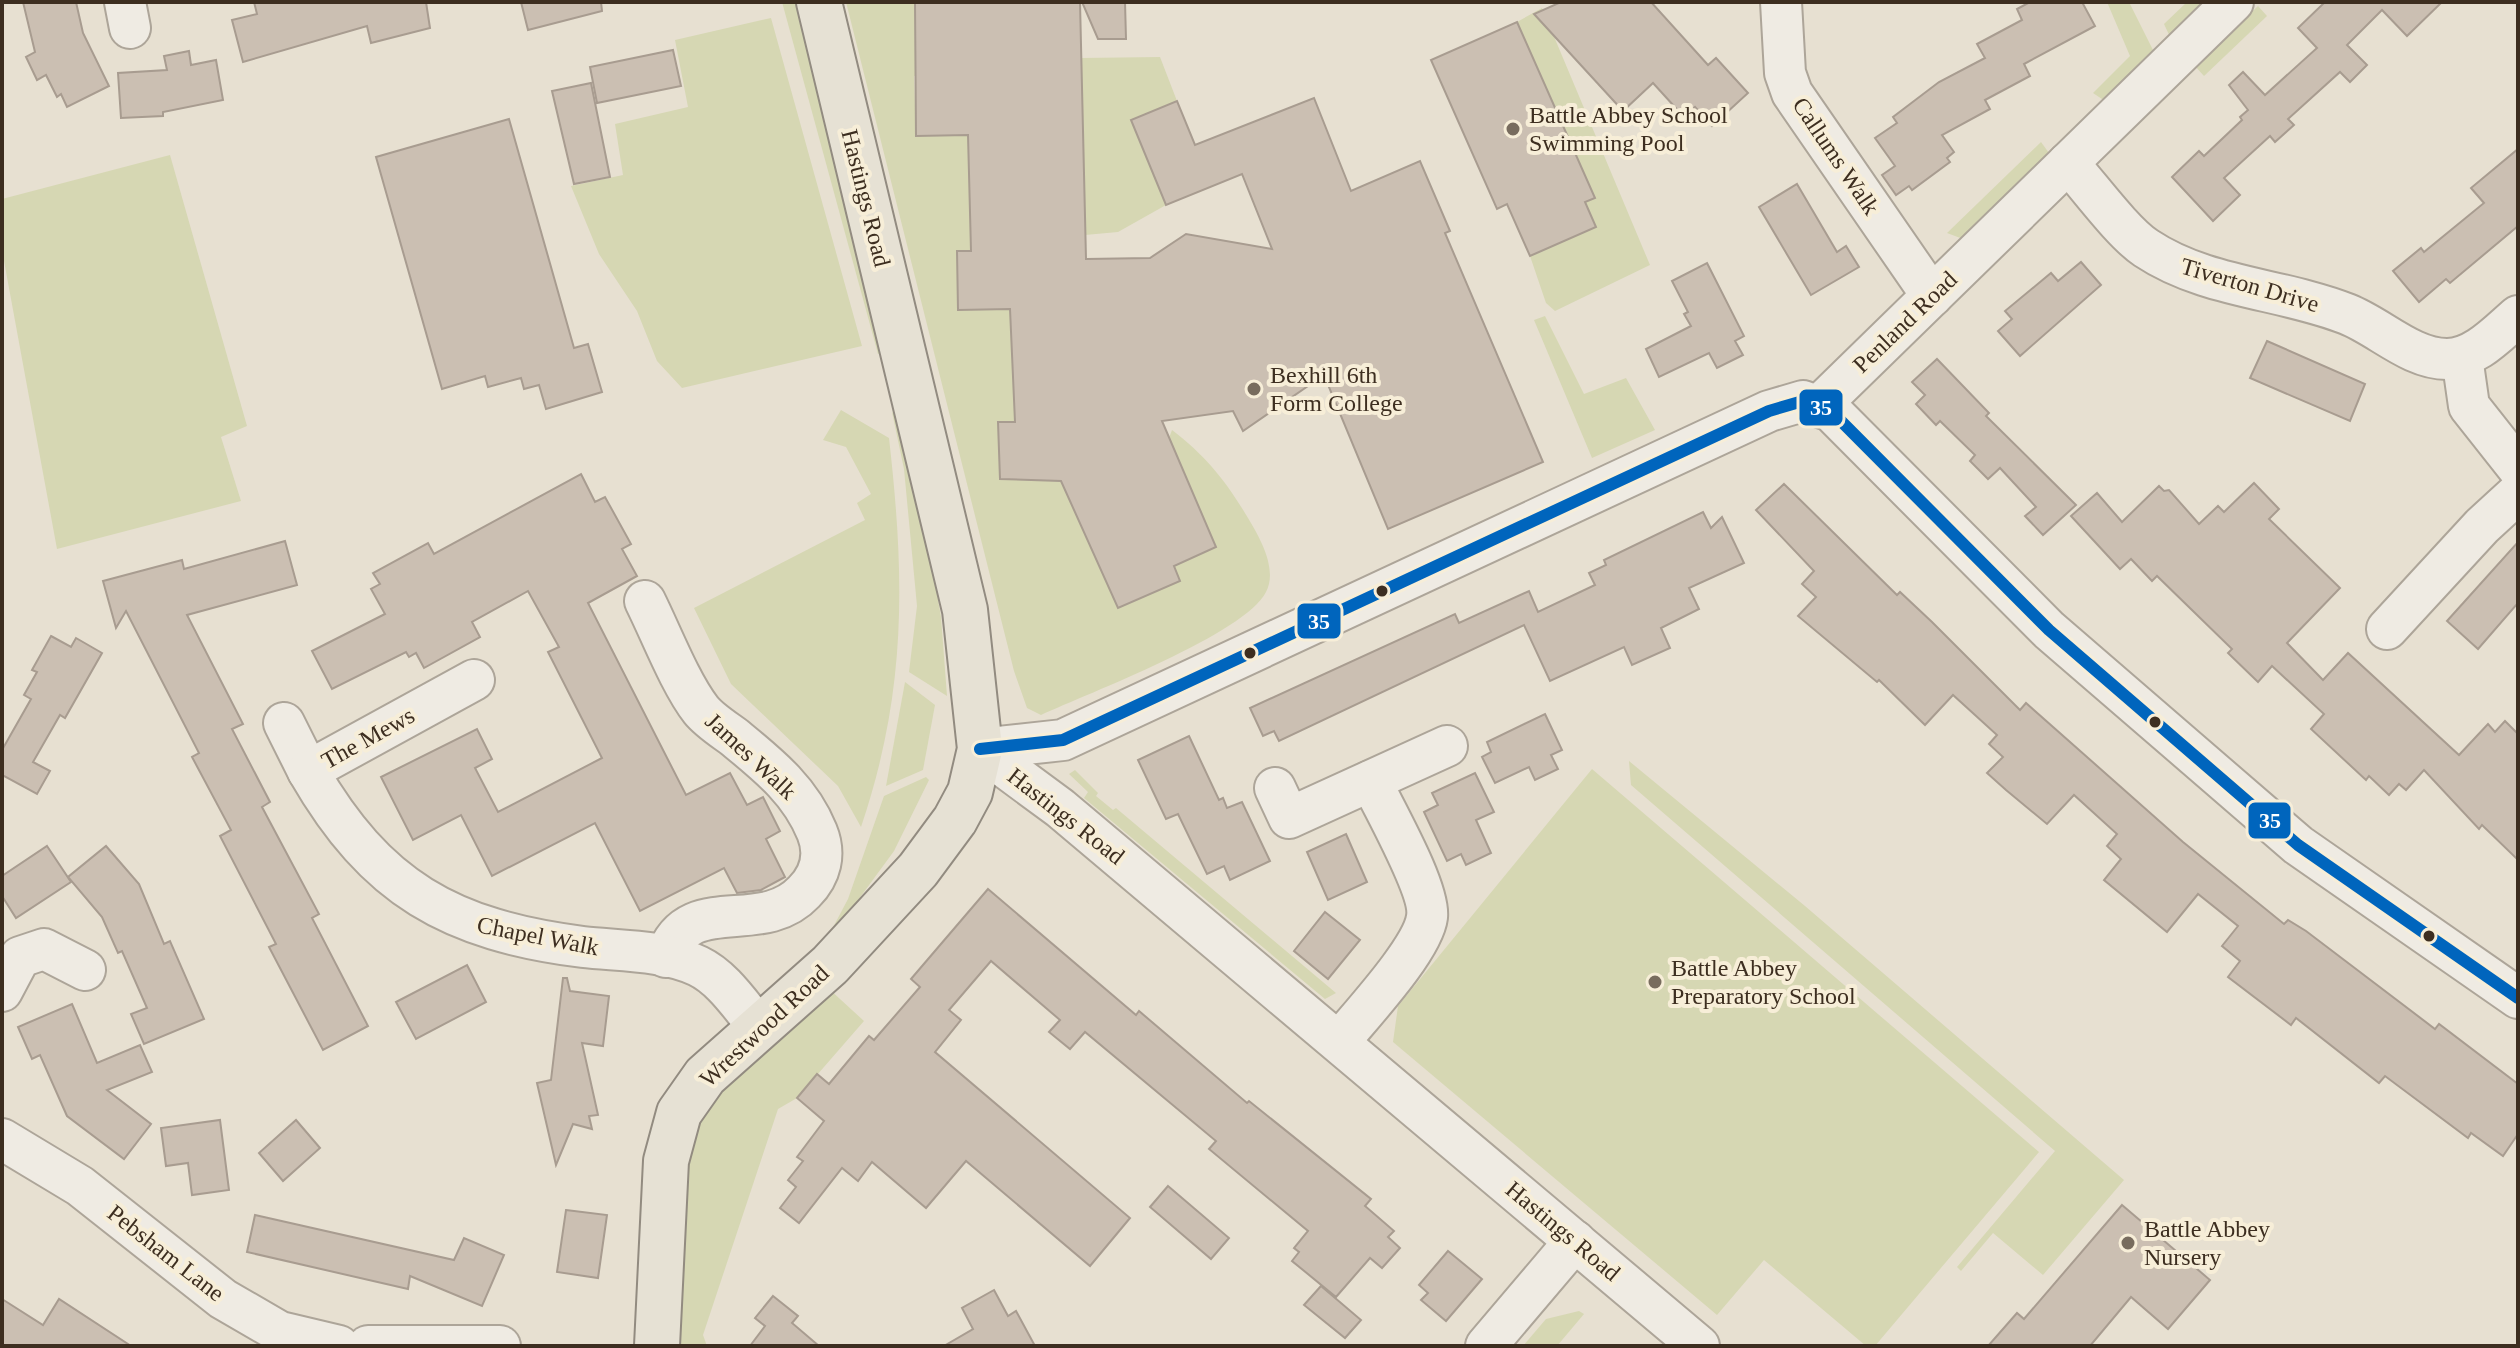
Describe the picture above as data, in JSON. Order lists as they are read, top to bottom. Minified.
{"streets":{"main road":["Hastings Road","Wrestwood Road"],"street":["Callums Walk","Tiverton Drive","Penland Road","The Mews","James Walk","Chapel Walk","Pebsham Lane"]},"crossings":[["Callums Walk","Penland Road"],["Hastings Road","Wrestwood Road"],["Tiverton Drive","Penland Road"],["The Mews","Chapel Walk"],["James Walk","Chapel Walk"],["Chapel Walk","Wrestwood Road"]],"places":["Battle Abbey School Swimming Pool","Bexhill 6th Form College","Battle Abbey Preparatory School","Battle Abbey Nursery"],"lines":["transit line 35"]}
